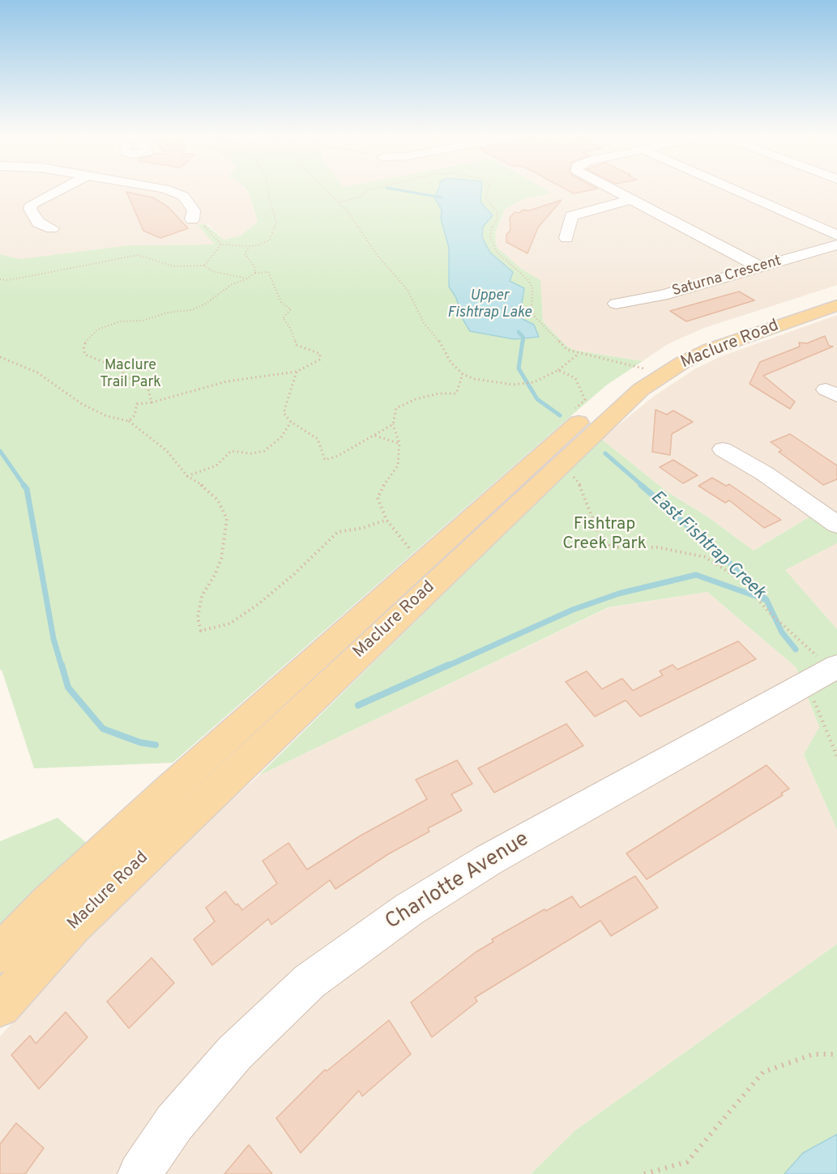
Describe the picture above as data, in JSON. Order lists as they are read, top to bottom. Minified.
{"streets":{"main road":["Maclure Road"],"street":["Saturna Crescent","Charlotte Avenue"]},"water":["Upper Fishtrap Lake","East Fishtrap Creek"],"parks":["Maclure Trail Park","Fishtrap Creek Park"]}
